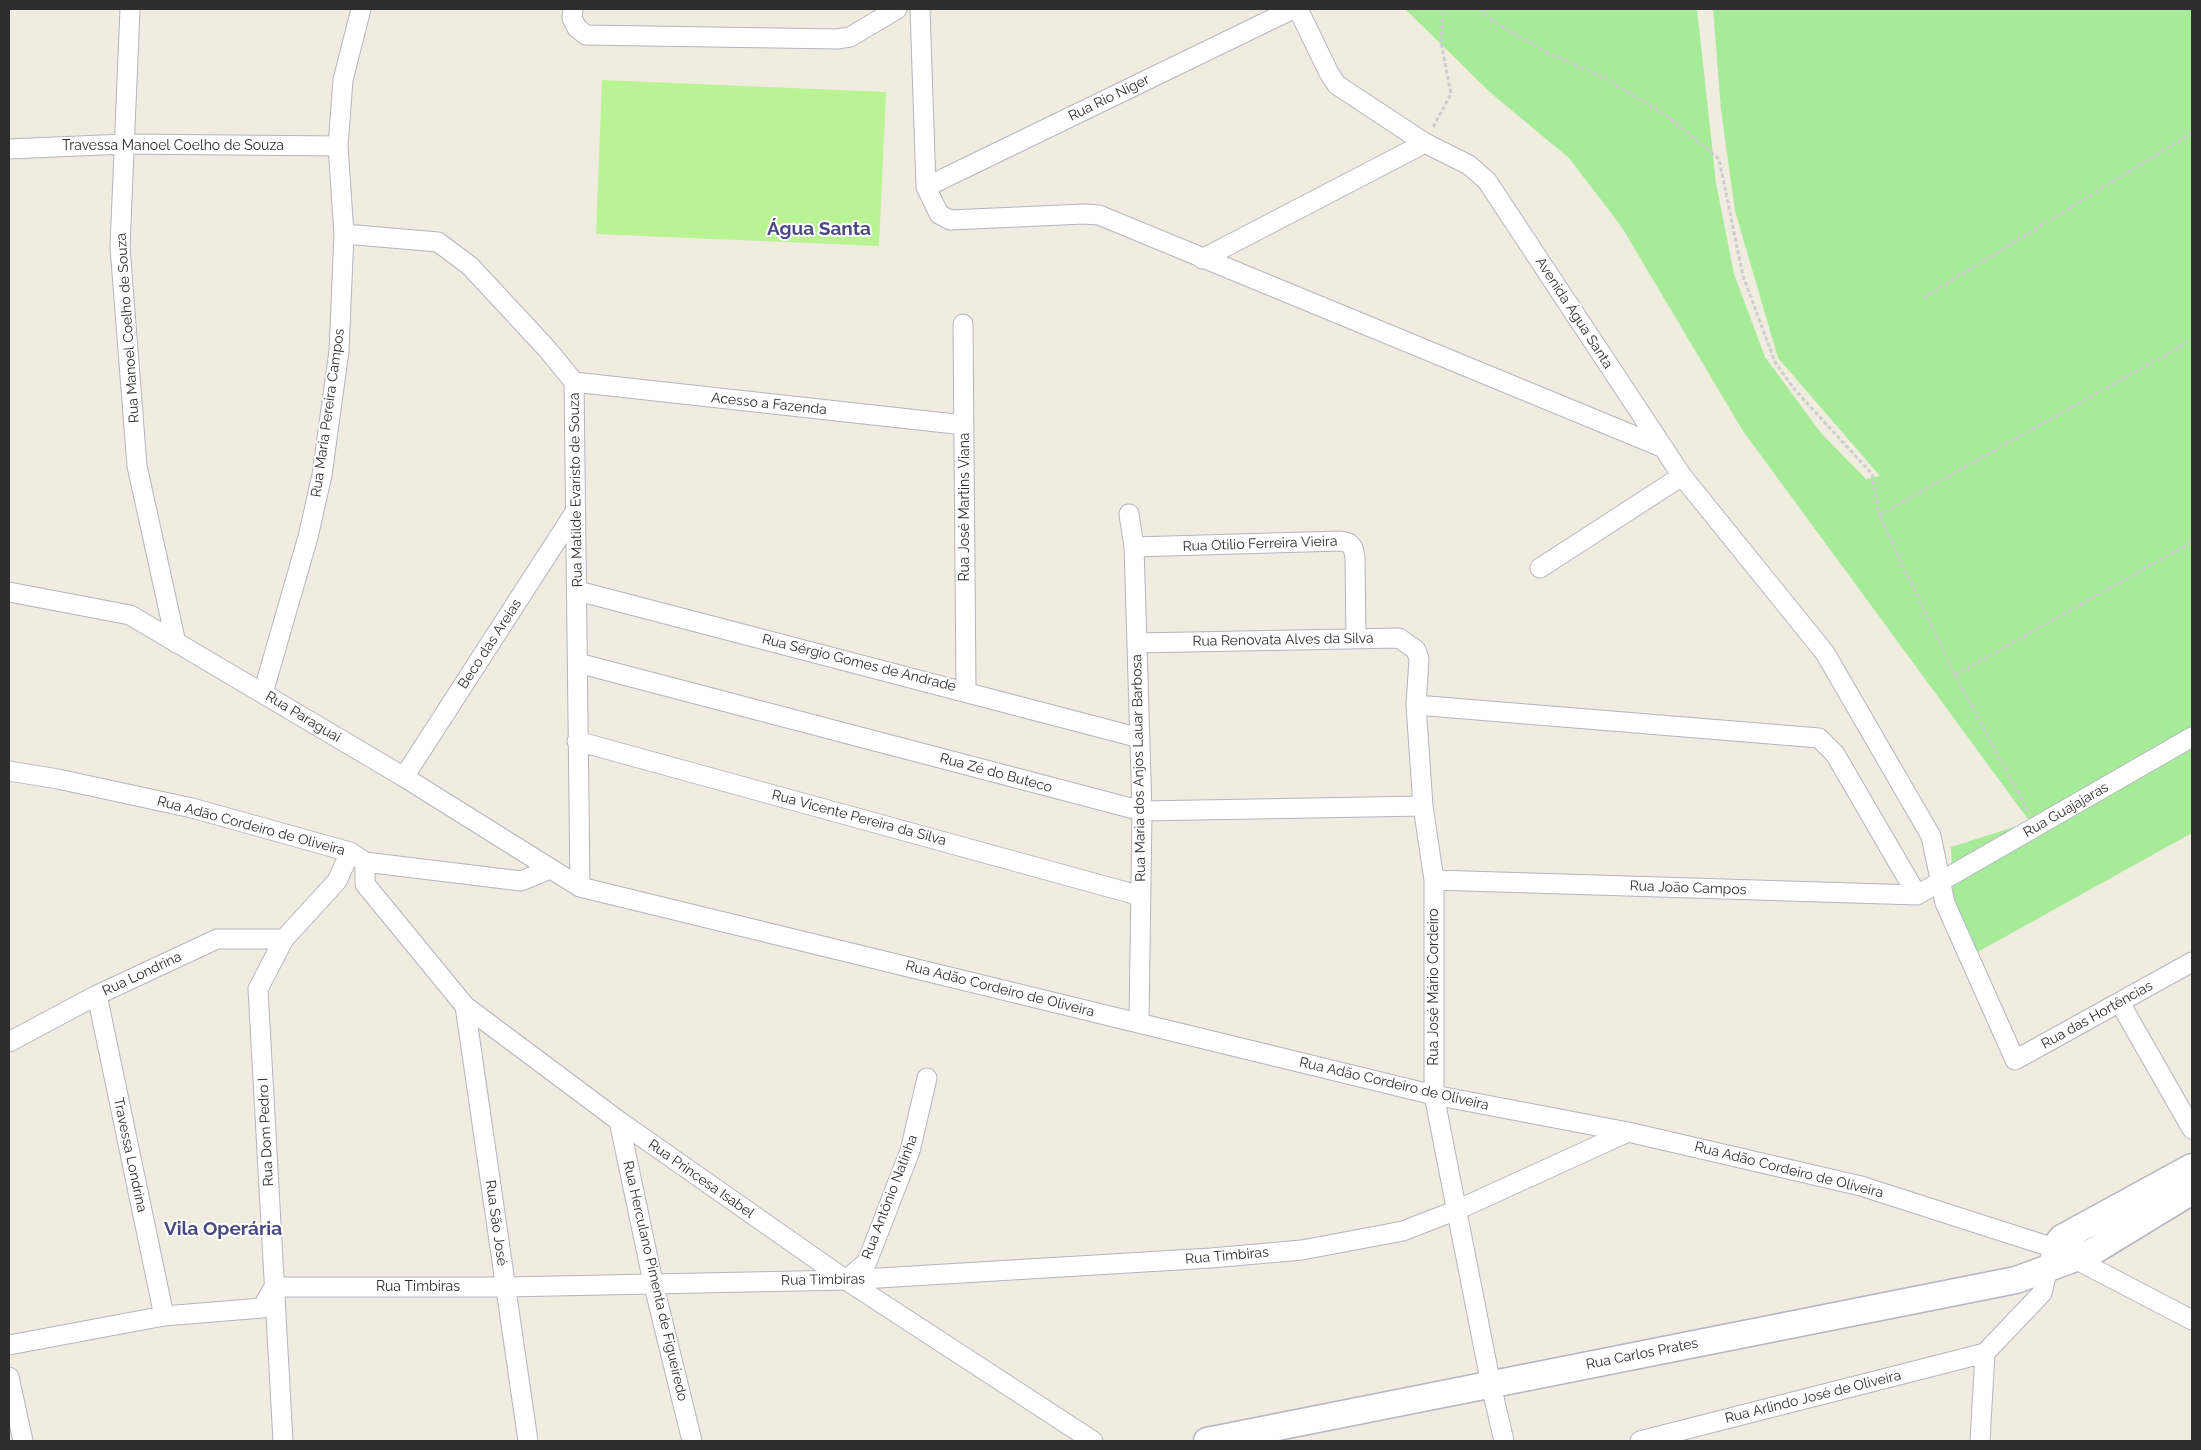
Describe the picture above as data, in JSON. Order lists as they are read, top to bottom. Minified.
{"streets":{"street":["Rua Rio Níger","Travessa Manoel Coelho de Souza","Avenida Água Santa","Rua Manoel Coelho de Souza","Acesso a Fazenda","Rua Maria Pereira Campos","Rua Matilde Evaristo de Souza","Rua José Martins Viana","Rua Otilio Ferreira Vieira","Rua Renovata Alves da Silva","Beco das Areias","Rua Sérgio Gomes de Andrade","Rua Paraguai","Rua Maria dos Anjos Lauar Barbosa","Rua Zé do Buteco","Rua Guajajaras","Rua Vicente Pereira da Silva","Rua Adão Cordeiro de Oliveira","Rua João Campos","Rua Londrina","Rua José Mário Cordeiro","Rua das Hortências","Rua Dom Pedro I","Travessa Londrina","Rua Princesa Isabel","Rua Antônio Natinha","Rua São José","Rua Timbiras","Rua Herculano Pimenta de Figueiredo","Rua Carlos Prates","Rua Arlindo José de Oliveira"]},"crossings":[["Travessa Manoel Coelho de Souza","Rua Manoel Coelho de Souza"],["Travessa Manoel Coelho de Souza","Rua Maria Pereira Campos"],["Avenida Água Santa","Rua Guajajaras"],["Avenida Água Santa","Rua das Hortências"],["Rua Manoel Coelho de Souza","Rua Paraguai"],["Acesso a Fazenda","Rua Matilde Evaristo de Souza"],["Acesso a Fazenda","Rua José Martins Viana"],["Rua Maria Pereira Campos","Rua Matilde Evaristo de Souza"],["Rua Maria Pereira Campos","Rua Paraguai"],["Rua Matilde Evaristo de Souza","Beco das Areias"],["Rua Matilde Evaristo de Souza","Rua Sérgio Gomes de Andrade"],["Rua Matilde Evaristo de Souza","Rua Paraguai"],["Rua Matilde Evaristo de Souza","Rua Zé do Buteco"],["Rua Matilde Evaristo de Souza","Rua Vicente Pereira da Silva"],["Rua Matilde Evaristo de Souza","Rua Adão Cordeiro de Oliveira"],["Rua José Martins Viana","Rua Sérgio Gomes de Andrade"],["Rua Otilio Ferreira Vieira","Rua Renovata Alves da Silva"],["Rua Otilio Ferreira Vieira","Rua Maria dos Anjos Lauar Barbosa"],["Rua Renovata Alves da Silva","Rua Maria dos Anjos Lauar Barbosa"],["Rua Renovata Alves da Silva","Rua José Mário Cordeiro"],["Beco das Areias","Rua Paraguai"],["Rua Sérgio Gomes de Andrade","Rua Maria dos Anjos Lauar Barbosa"],["Rua Paraguai","Rua Adão Cordeiro de Oliveira"],["Rua Maria dos Anjos Lauar Barbosa","Rua Zé do Buteco"],["Rua Maria dos Anjos Lauar Barbosa","Rua Vicente Pereira da Silva"],["Rua Maria dos Anjos Lauar Barbosa","Rua Adão Cordeiro de Oliveira"],["Rua Zé do Buteco","Rua José Mário Cordeiro"],["Rua Adão Cordeiro de Oliveira","Rua José Mário Cordeiro"],["Rua Adão Cordeiro de Oliveira","Rua Dom Pedro I"],["Rua Adão Cordeiro de Oliveira","Rua Princesa Isabel"],["Rua Adão Cordeiro de Oliveira","Rua Timbiras"],["Rua Adão Cordeiro de Oliveira","Rua Carlos Prates"],["Rua João Campos","Rua José Mário Cordeiro"],["Rua Londrina","Rua Dom Pedro I"],["Rua Londrina","Travessa Londrina"],["Rua José Mário Cordeiro","Rua Timbiras"],["Rua José Mário Cordeiro","Rua Carlos Prates"],["Rua Dom Pedro I","Rua Princesa Isabel"],["Rua Dom Pedro I","Rua Timbiras"],["Rua Princesa Isabel","Rua Antônio Natinha"],["Rua Princesa Isabel","Rua São José"],["Rua Princesa Isabel","Rua Timbiras"],["Rua Princesa Isabel","Rua Herculano Pimenta de Figueiredo"],["Rua Antônio Natinha","Rua Timbiras"],["Rua São José","Rua Timbiras"],["Rua Timbiras","Rua Herculano Pimenta de Figueiredo"]],"districts":["Água Santa","Vila Operária"]}
